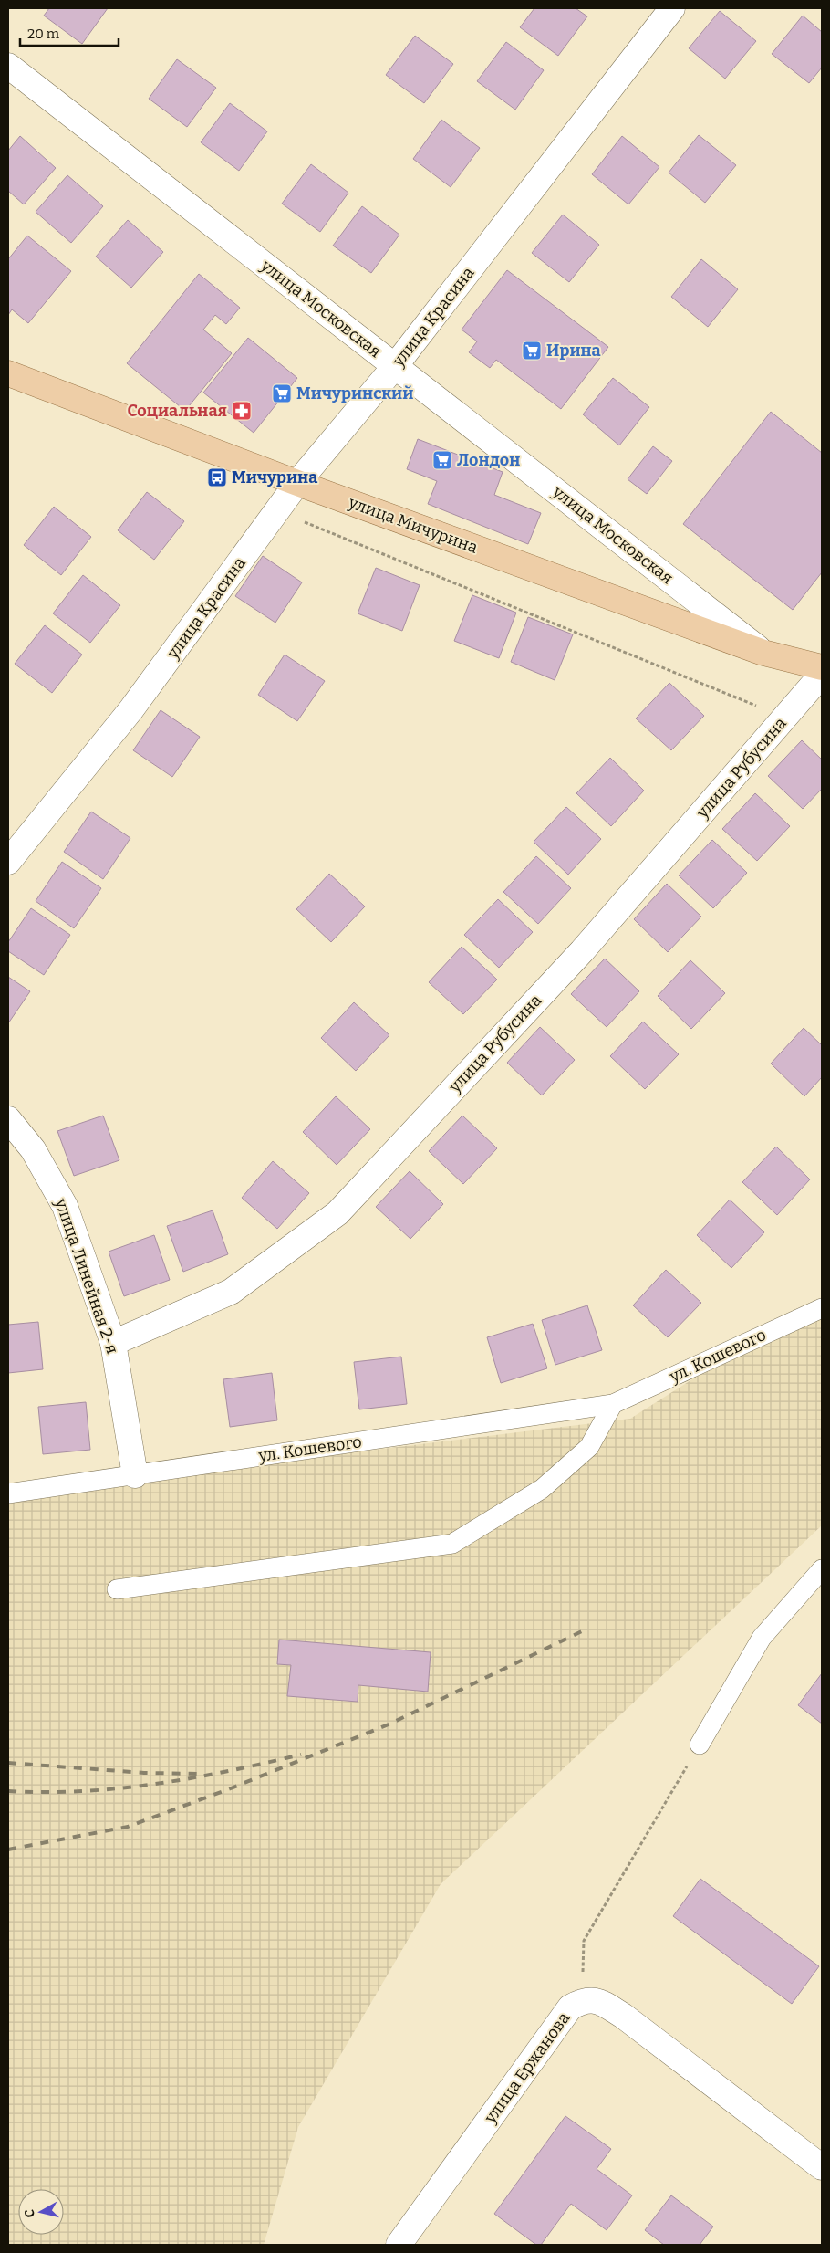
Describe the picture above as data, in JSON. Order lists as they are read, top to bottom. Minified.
{"streets":{"main road":["улица Мичурина"],"street":["улица Московская","улица Красина","улица Рубусина","улица Линейная 2-я","улица Ержанова"],"lane":["ул. Кошевого"]},"crossings":[["улица Московская","улица Красина"],["улица Московская","улица Мичурина"],["улица Красина","улица Мичурина"],["улица Рубусина","улица Линейная 2-я"],["улица Линейная 2-я","ул. Кошевого"]],"places":{"supermarket":["Ирина","Мичуринский","Лондон"],"pharmacy":["Социальная"],"bus stop":["Мичурина"]},"scale_bar":"20 m","north":"left"}
